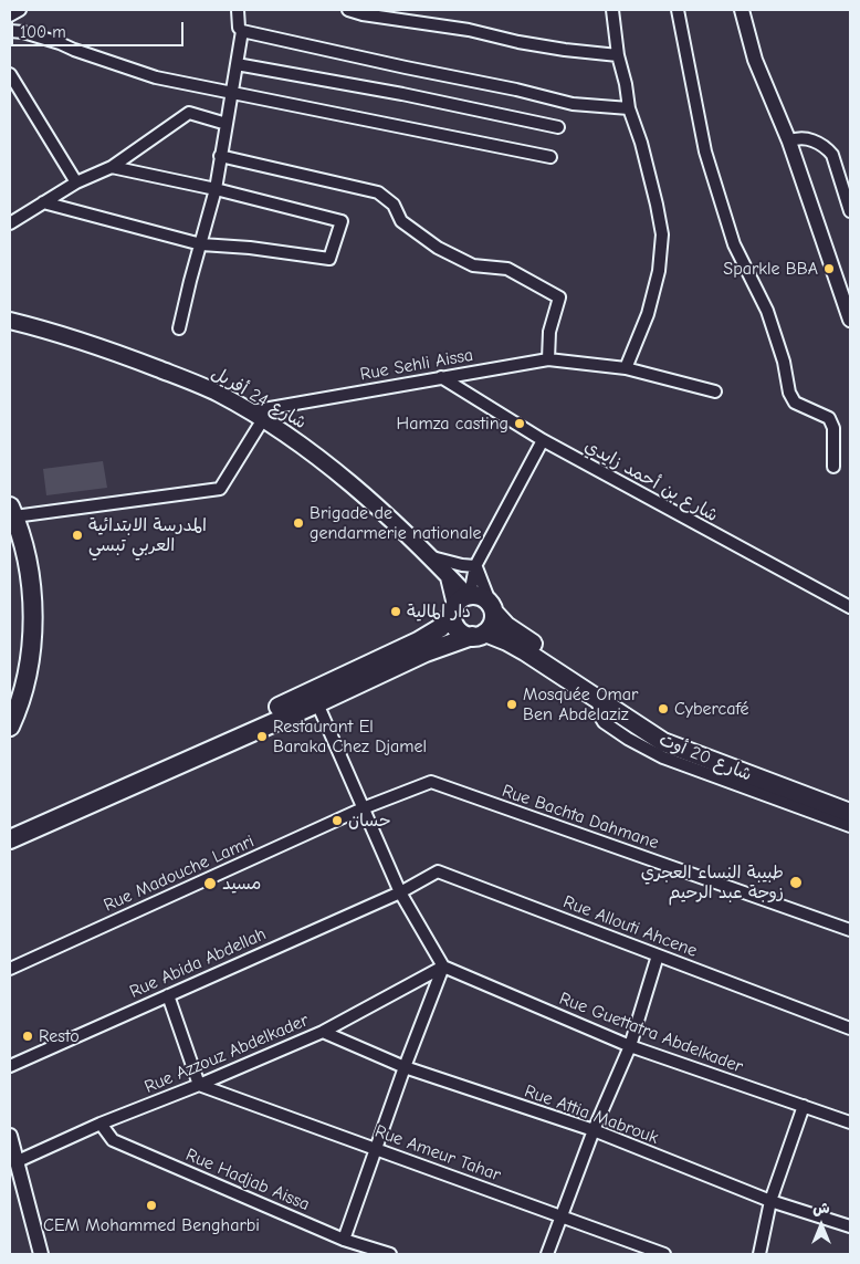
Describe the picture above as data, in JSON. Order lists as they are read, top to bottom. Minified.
{"streets":{"main road":["شارع 24 أفريل","شارع 20 أوت"],"street":["Rue Sehli Aissa","شارع بن أحمد زايدي","Rue Bachta Dahmane","Rue Madouche Lamri","Rue Allouti Ahcene","Rue Abida Abdellah","Rue Guettatra Abdelkader","Rue Azzouz Abdelkader","Rue Attia Mabrouk","Rue Ameur Tahar","Rue Hadjab Aissa"]},"crossings":[["Rue Sehli Aissa","شارع 24 أفريل"],["Rue Sehli Aissa","شارع بن أحمد زايدي"],["شارع 24 أفريل","شارع 20 أوت"],["Rue Bachta Dahmane","Rue Madouche Lamri"],["Rue Allouti Ahcene","Rue Abida Abdellah"],["Rue Guettatra Abdelkader","Rue Azzouz Abdelkader"],["Rue Azzouz Abdelkader","Rue Attia Mabrouk"],["Rue Azzouz Abdelkader","Rue Ameur Tahar"],["Rue Azzouz Abdelkader","Rue Hadjab Aissa"]],"places":["Sparkle BBA","Hamza casting","Brigade de gendarmerie nationale","المدرسة الابتدائية العربي تبسي","دار المالية","Mosquée Omar Ben Abdelaziz","Cybercafé","Restaurant El Baraka Chez Djamel","حسان","طبيبة النساء العجري زوجة عبد الرحيم","مسيد","Resto","CEM Mohammed Bengharbi"],"scale_bar":"100 m","north":"top"}
